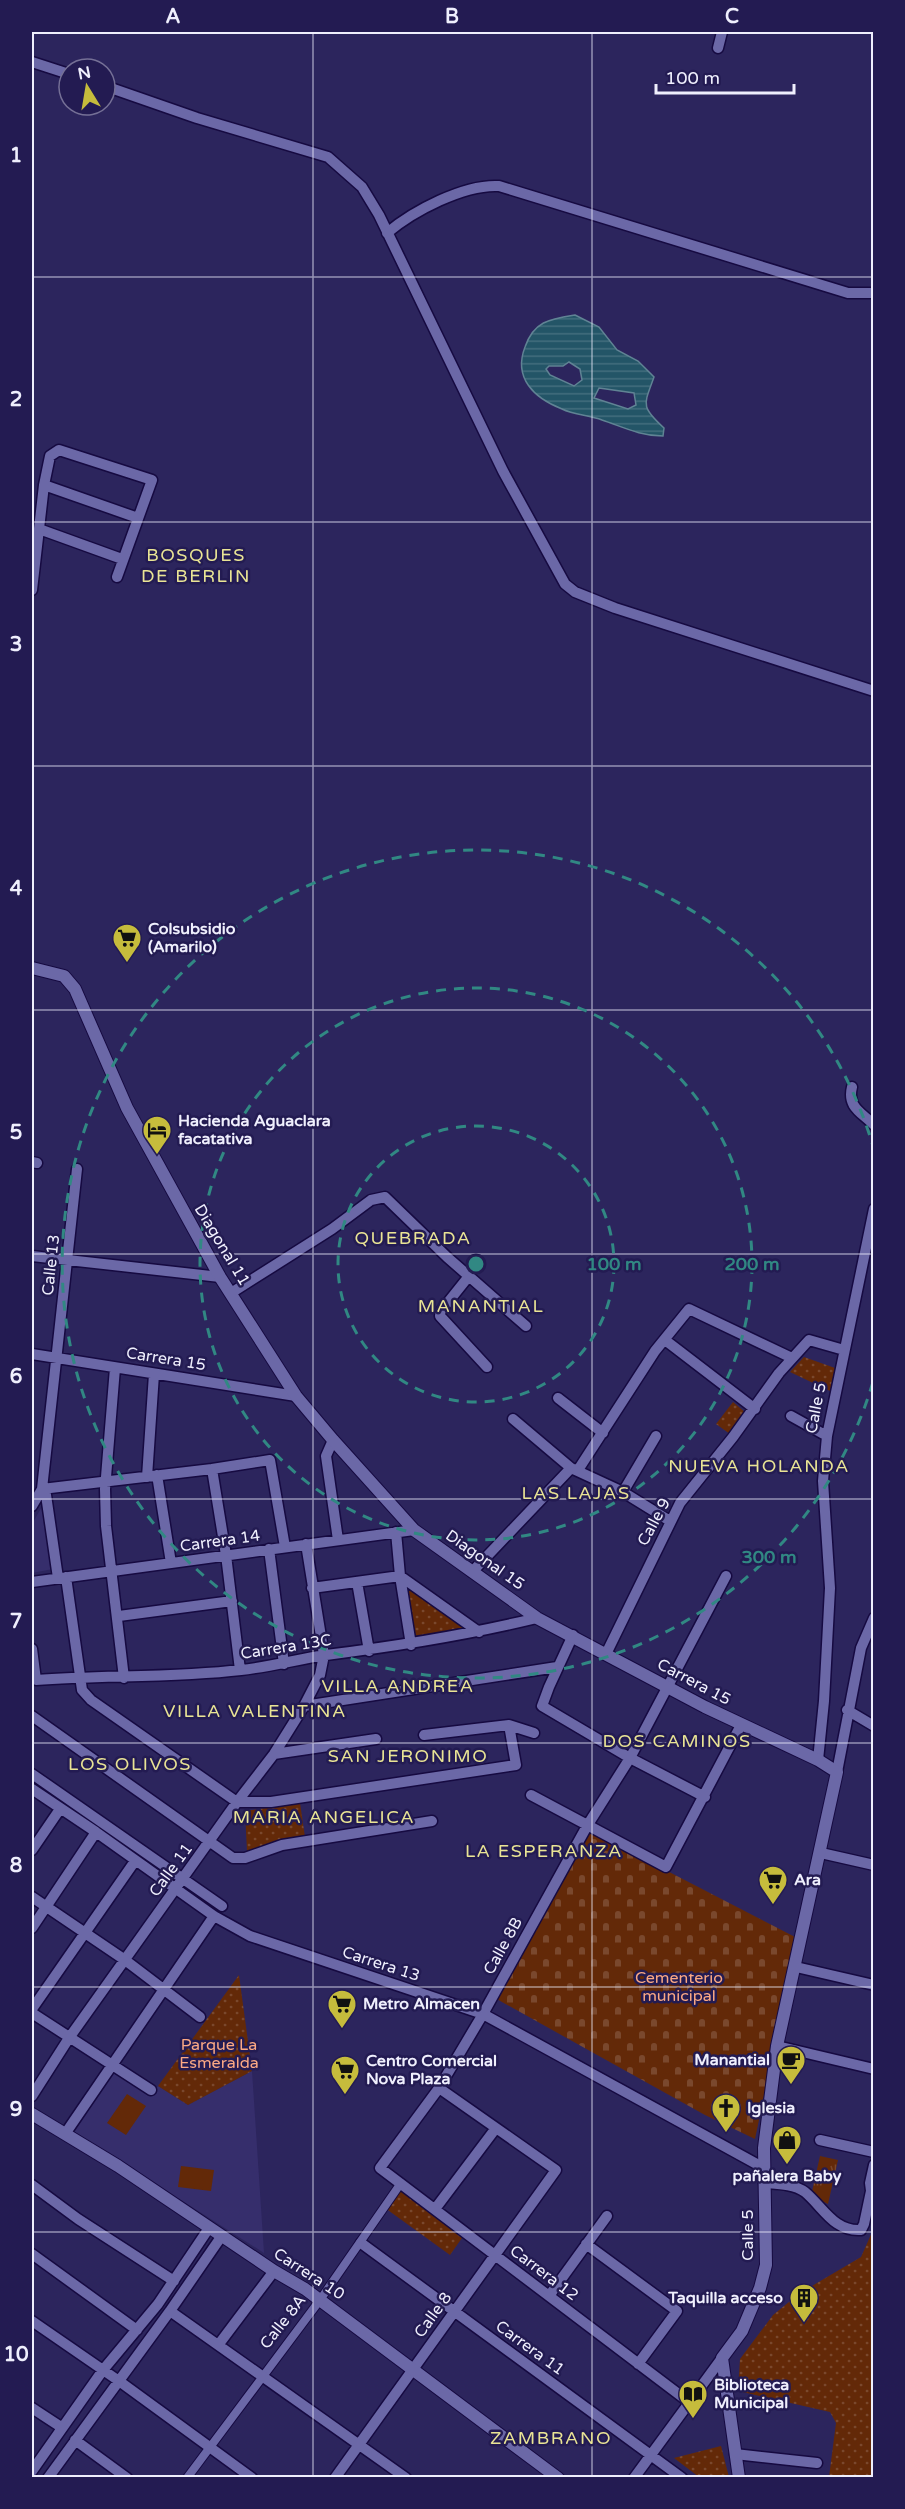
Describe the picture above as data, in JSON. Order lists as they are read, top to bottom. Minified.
{"streets":{"street":["Diagonal 11","Calle 13","Carrera 15","Calle 5","Calle 9","Carrera 14","Diagonal 15","Carrera 13C","Calle 11","Calle 8B","Carrera 13","Carrera 12","Carrera 10","Calle 8","Calle 8A","Carrera 11"]},"crossings":[["Diagonal 11","Carrera 15"],["Diagonal 11","Carrera 14"],["Diagonal 11","Diagonal 15"],["Calle 13","Carrera 15"],["Carrera 15","Calle 5"],["Carrera 15","Calle 9"],["Carrera 15","Diagonal 15"],["Carrera 15","Carrera 13C"],["Calle 5","Calle 9"],["Calle 5","Carrera 13"],["Carrera 14","Diagonal 15"],["Diagonal 15","Carrera 13C"],["Carrera 13C","Calle 11"],["Calle 11","Carrera 13"],["Calle 8B","Carrera 13"],["Calle 8B","Carrera 12"],["Carrera 12","Calle 8"],["Carrera 12","Calle 8A"],["Carrera 10","Calle 8"],["Carrera 10","Calle 8A"],["Calle 8","Carrera 11"],["Calle 8A","Carrera 11"]],"districts":["BOSQUES DE BERLIN","QUEBRADA","MANANTIAL","NUEVA HOLANDA","LAS LAJAS","VILLA ANDREA","VILLA VALENTINA","DOS CAMINOS","SAN JERONIMO","LOS OLIVOS","MARIA ANGELICA","LA ESPERANZA","ZAMBRANO"],"parks":["Cementerio municipal","Parque La Esmeralda"],"places":{"supermarket":["Colsubsidio (Amarilo)","Ara","Metro Almacen","Centro Comercial Nova Plaza"],"hotel":["Hacienda Aguaclara facatativa"],"cafe":["Manantial"],"church":["Iglesia"],"shop":["pañalera Baby"],"building":["Taquilla acceso"],"library":["Biblioteca Municipal"]},"scale_bar":"100 m","north":"top","grid":{"columns":["A","B","C"],"rows":["1","2","3","4","5","6","7","8","9","10"]},"rings":["100 m","200 m","300 m"]}
